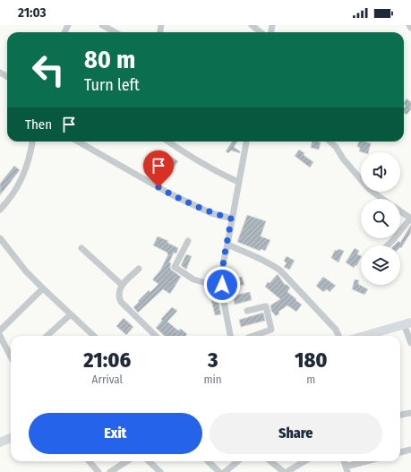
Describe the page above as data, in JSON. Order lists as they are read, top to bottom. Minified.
{"page":{"status":"21:03","turn":["80 m","Turn left"],"then":"Then","eta":["21:06","Arrival","3","min","180","m"],"buttons":["Exit","Share"]}}
